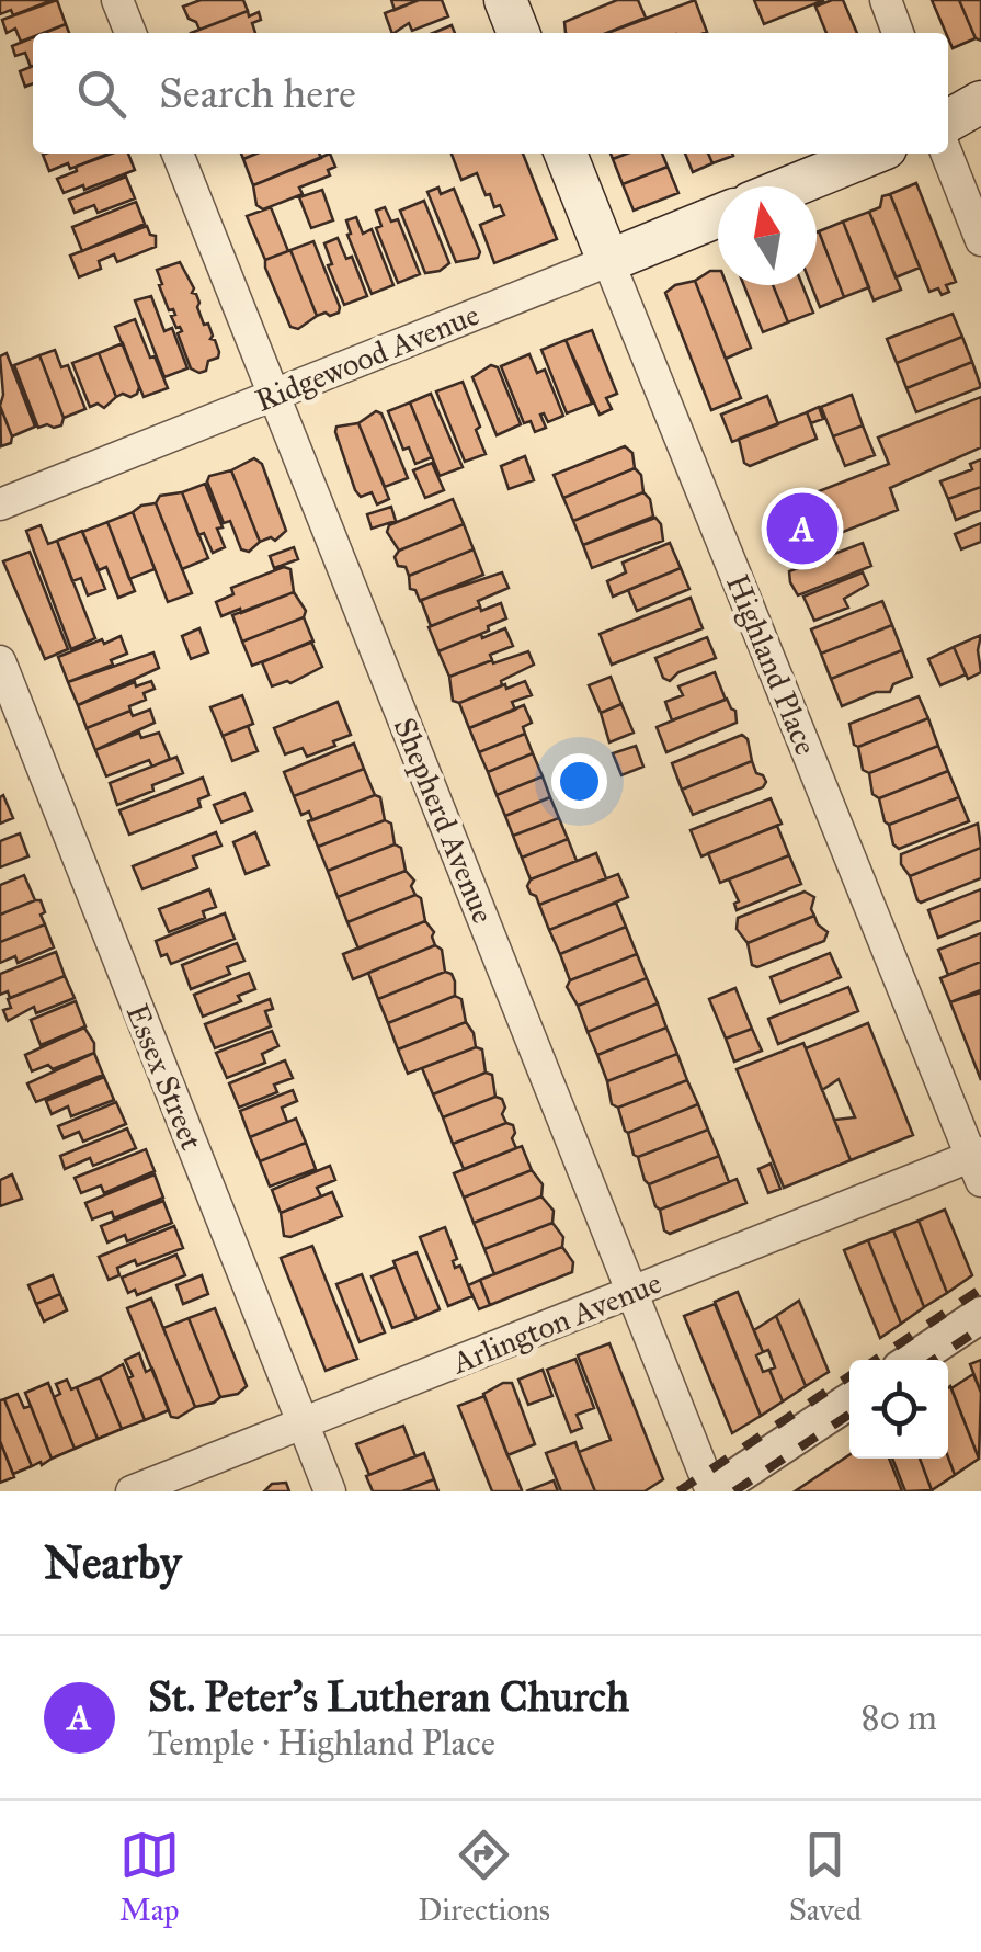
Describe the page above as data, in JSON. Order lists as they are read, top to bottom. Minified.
{"streets":{"main road":["Ridgewood Avenue","Highland Place"],"street":["Shepherd Avenue","Essex Street","Arlington Avenue"]},"crossings":[["Ridgewood Avenue","Highland Place"],["Ridgewood Avenue","Shepherd Avenue"],["Highland Place","Arlington Avenue"],["Shepherd Avenue","Arlington Avenue"],["Essex Street","Arlington Avenue"]],"north":"top","page":{"search":"Search here","pins":"A","heading":"Nearby","list":[{"mark":"A","name":"St. Peter's Lutheran Church","note":"Temple · Highland Place","value":"80 m"}],"nav":["Map","Directions","Saved"]}}
